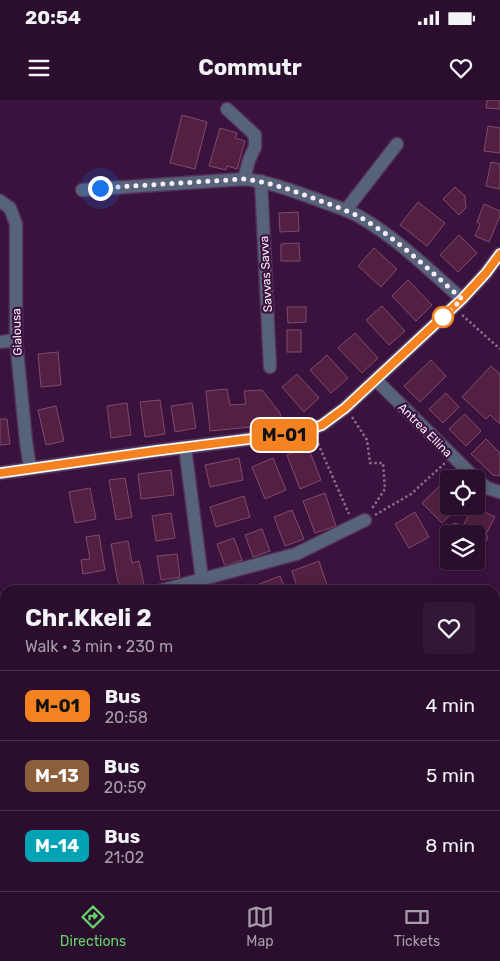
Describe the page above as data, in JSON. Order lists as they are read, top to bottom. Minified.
{"streets":{"street":["Savvas Savva","Gialousa","Antrea Ellina"]},"lines":["bus line M-01"],"page":{"status":"20:54","header":"Commutr","on_map":"M-01","heading":["Chr.Kkeli 2","Walk · 3 min · 230 m"],"list":[{"mark":"M-01","name":"Bus","note":"20:58","value":"4 min"},{"mark":"M-13","name":"Bus","note":"20:59","value":"5 min"},{"mark":"M-14","name":"Bus","note":"21:02","value":"8 min"}],"tabs":["Directions","Map","Tickets"]}}
